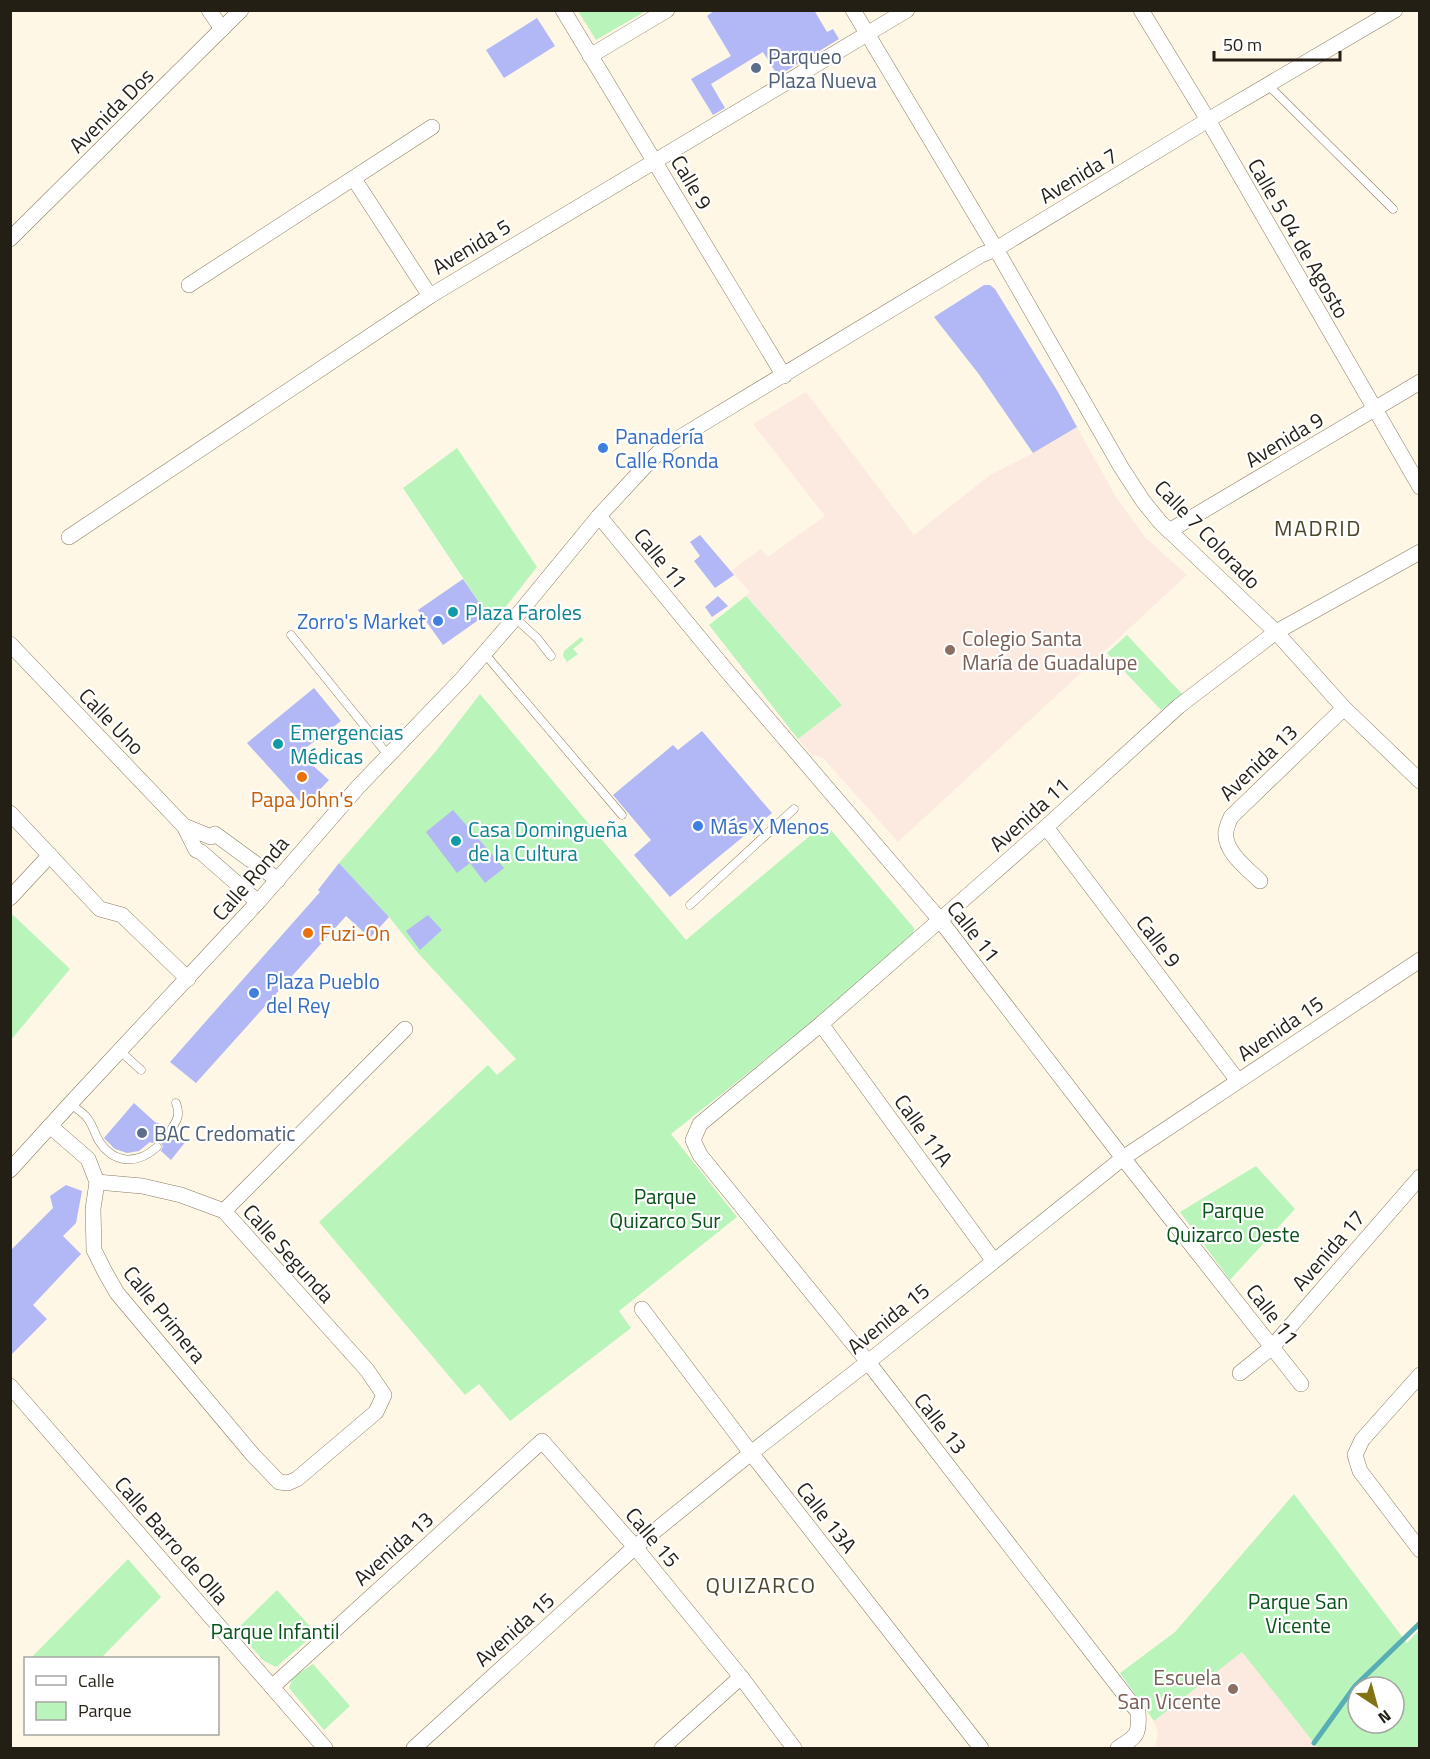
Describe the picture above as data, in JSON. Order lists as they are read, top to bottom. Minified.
{"streets":{"street":["Avenida Dos","Avenida 7","Calle 9","Calle 5 04 de Agosto","Avenida 5","Avenida 9","Calle 7 Colorado","Calle 11","Calle Uno","Avenida 13","Avenida 11","Calle Ronda","Avenida 15","Calle 11A","Avenida 17","Calle Segunda","Calle Primera","Calle 13","Calle 13A","Calle 15","Calle Barro de Olla"]},"crossings":[["Avenida 7","Calle 9"],["Avenida 7","Calle 5 04 de Agosto"],["Avenida 7","Calle 7 Colorado"],["Avenida 7","Calle Ronda"],["Calle 9","Avenida 5"],["Calle 9","Avenida 11"],["Calle 9","Calle Ronda"],["Calle 9","Avenida 15"],["Calle 5 04 de Agosto","Avenida 9"],["Avenida 5","Calle 7 Colorado"],["Avenida 9","Calle 7 Colorado"],["Calle 7 Colorado","Avenida 13"],["Calle 7 Colorado","Avenida 11"],["Calle 11","Avenida 11"],["Calle 11","Calle Ronda"],["Calle 11","Avenida 15"],["Calle 11","Avenida 17"],["Calle Uno","Calle Ronda"],["Avenida 13","Calle 15"],["Avenida 13","Calle Barro de Olla"],["Avenida 11","Calle 11A"],["Avenida 11","Calle 13"],["Avenida 15","Calle 11A"],["Avenida 15","Calle 13"],["Avenida 15","Calle 13A"],["Avenida 15","Calle 15"],["Calle Segunda","Calle Primera"]],"districts":["MADRID","QUIZARCO"],"parks":["Parque Quizarco Sur","Parque Quizarco Oeste","Parque San Vicente","Parque Infantil"],"places":["Parqueo Plaza Nueva","Panadería Calle Ronda","Plaza Faroles","Zorro's Market","Colegio Santa María de Guadalupe","Emergencias Médicas","Papa John's","Más X Menos","Casa Domingueña de la Cultura","Fuzi-On","Plaza Pueblo del Rey","BAC Credomatic","Escuela San Vicente"],"legend":["Calle","Parque"],"scale_bar":"50 m","north":"bottom right"}
